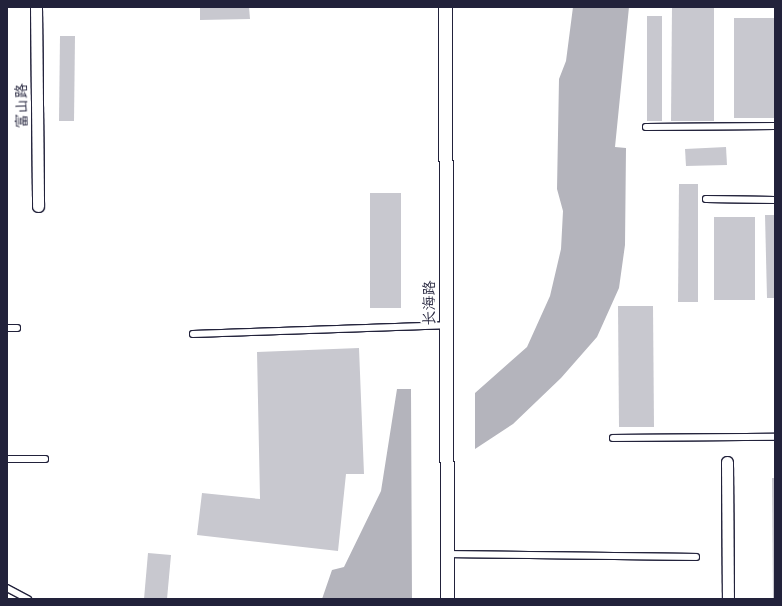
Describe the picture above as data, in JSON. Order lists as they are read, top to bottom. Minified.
{"streets":{"street":["富山路","长海路"]}}
